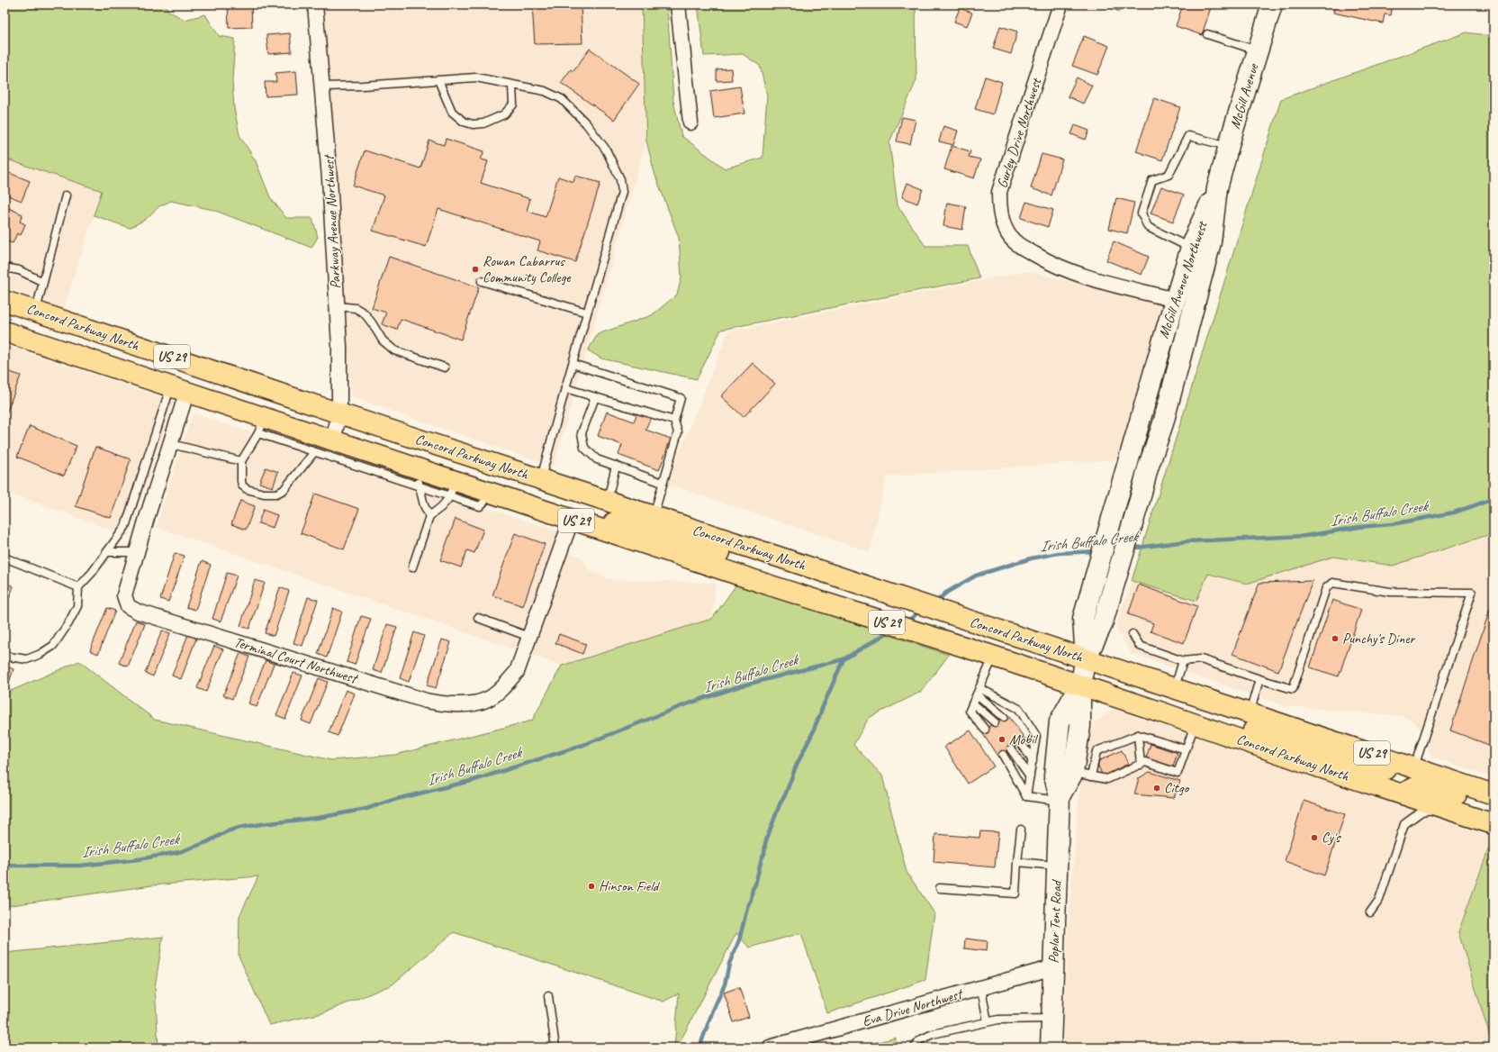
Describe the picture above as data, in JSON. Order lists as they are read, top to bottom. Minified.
{"streets":{"highway":["Concord Parkway North","US 29"],"main road":["McGill Avenue","McGill Avenue Northwest","Poplar Tent Road"],"street":["Gurley Drive Northwest","Parkway Avenue Northwest","Terminal Court Northwest","Eva Drive Northwest"]},"crossings":[["McGill Avenue","McGill Avenue Northwest"],["Gurley Drive Northwest","McGill Avenue Northwest"],["Parkway Avenue Northwest","Concord Parkway North"],["McGill Avenue Northwest","Concord Parkway North"],["McGill Avenue Northwest","Poplar Tent Road"],["Concord Parkway North","Terminal Court Northwest"],["Concord Parkway North","Poplar Tent Road"],["Poplar Tent Road","Eva Drive Northwest"]],"water":["Irish Buffalo Creek"],"places":["Rowan Cabarrus Community College","Punchy's Diner","Mobil","Citgo","Cy's","Hinson Field"]}
